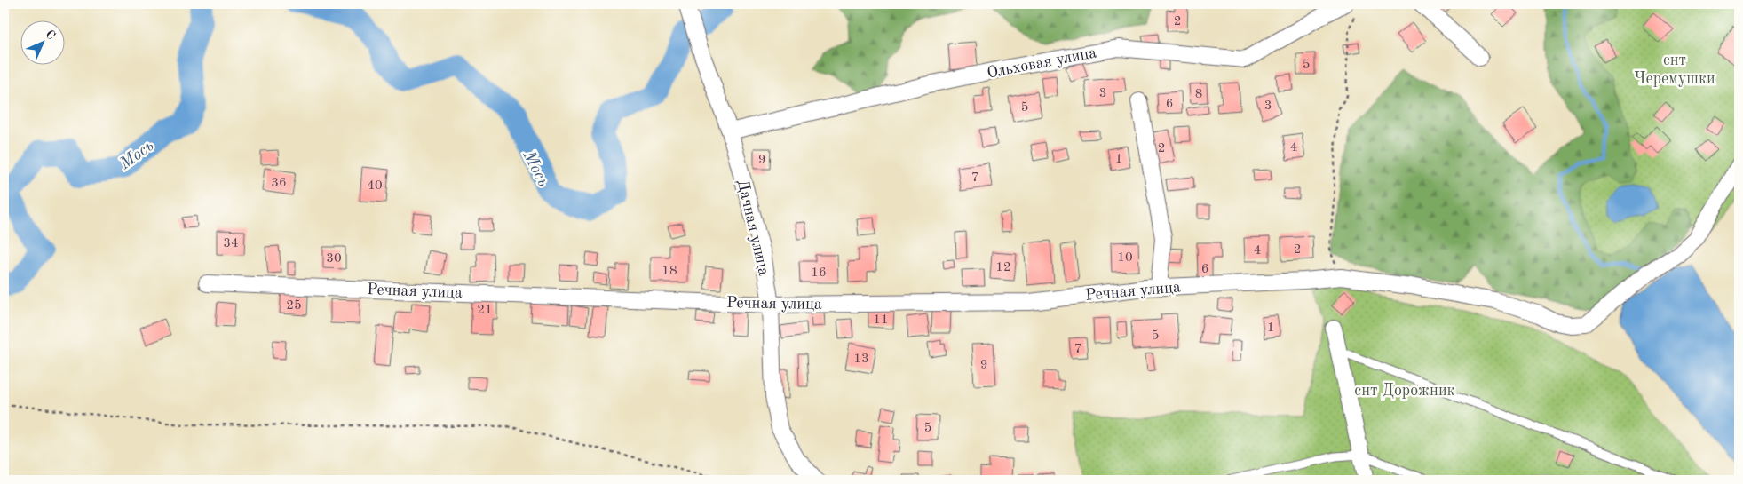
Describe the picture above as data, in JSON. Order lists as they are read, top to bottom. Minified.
{"streets":{"street":["Ольховая улица","Дачная улица","Речная улица"]},"crossings":[["Ольховая улица","Дачная улица"],["Дачная улица","Речная улица"]],"water":["Мось"],"parks":["снт Черемушки","снт Дорожник"],"house_numbers":["2","5","3","8","6","3","5","4","2","1","9","7","36","40","34","2","4","10","30","12","6","18","16","25","21","11","1","5","7","13","9","5"],"north":"top right"}
